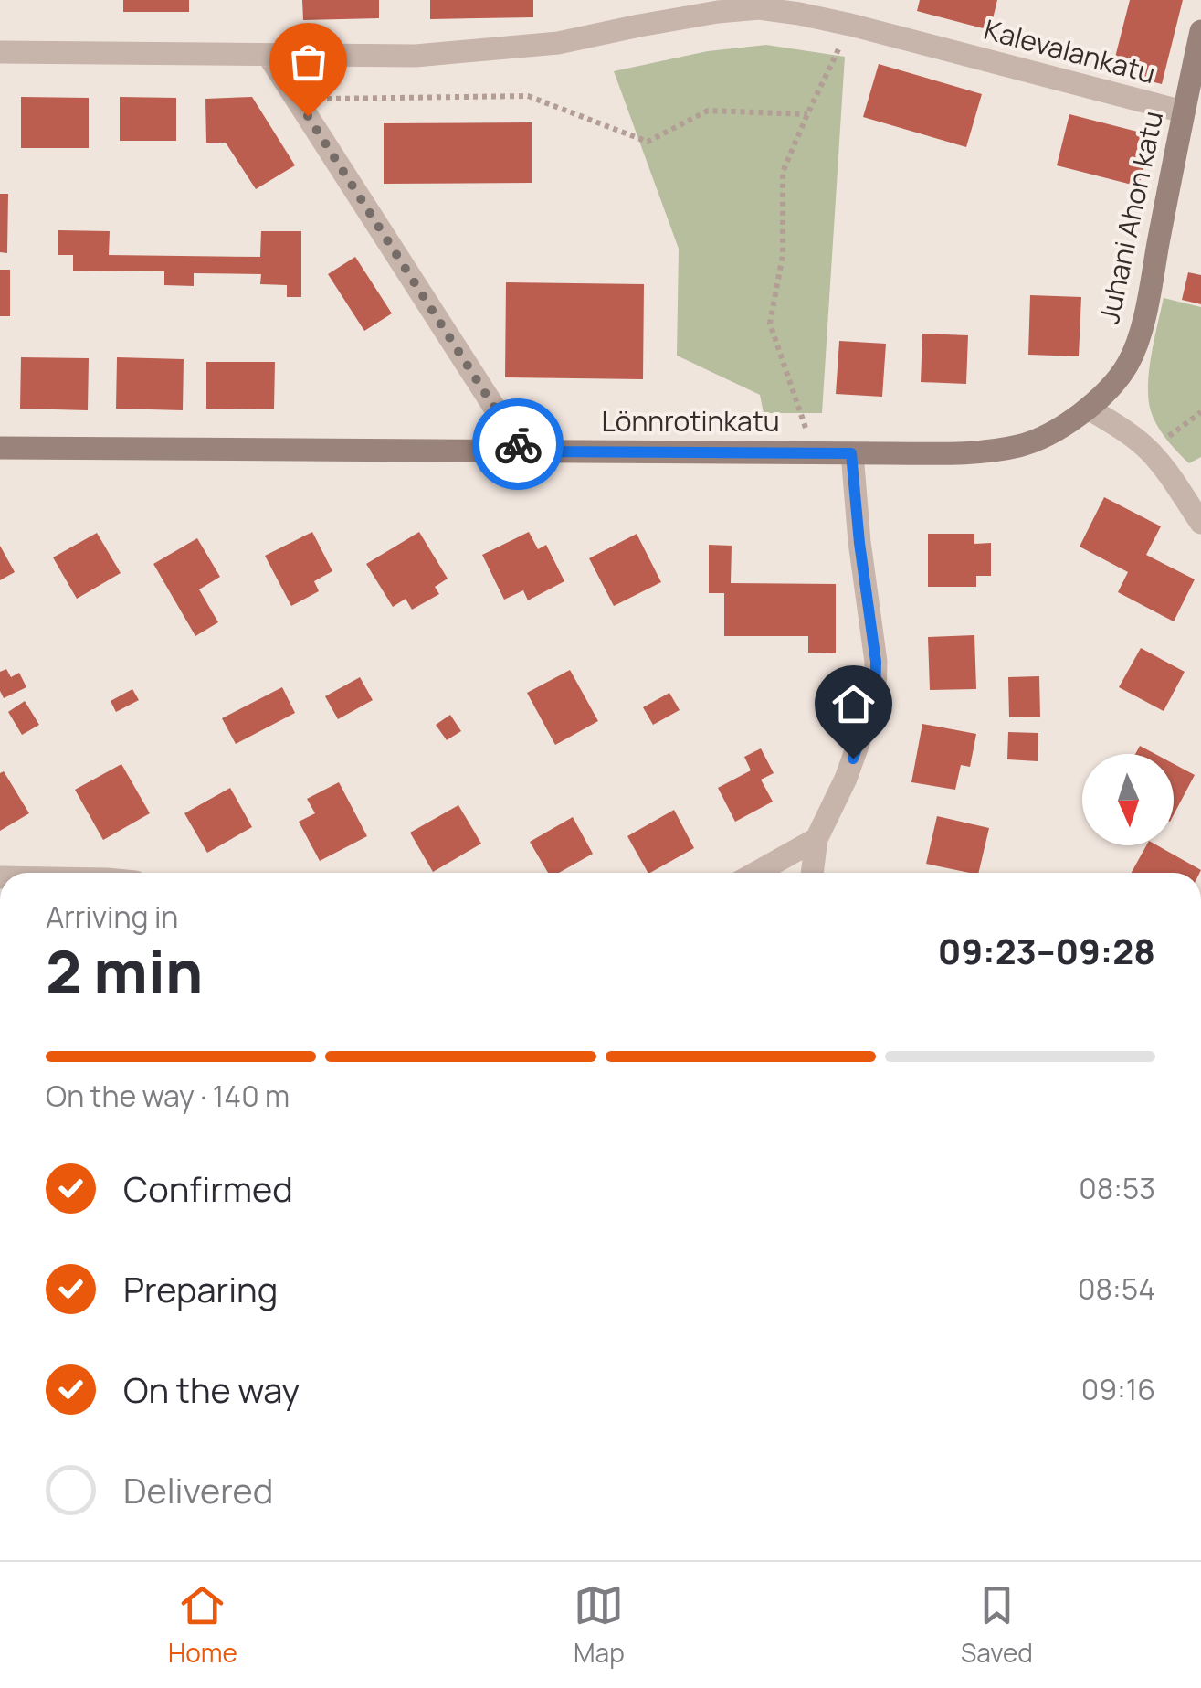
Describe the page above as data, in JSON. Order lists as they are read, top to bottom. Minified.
{"streets":{"street":["Kalevalankatu","Juhani Ahon katu","Lönnrotinkatu"]},"crossings":[["Kalevalankatu","Juhani Ahon katu"],["Juhani Ahon katu","Lönnrotinkatu"]],"north":"bottom","page":{"heading":["2 min","Arriving in","09:23–09:28"],"bar":"On the way · 140 m","list":[["Confirmed","08:53"],["Preparing","08:54"],["On the way","09:16"],"Delivered"],"tabs":["Home","Map","Saved"]}}
